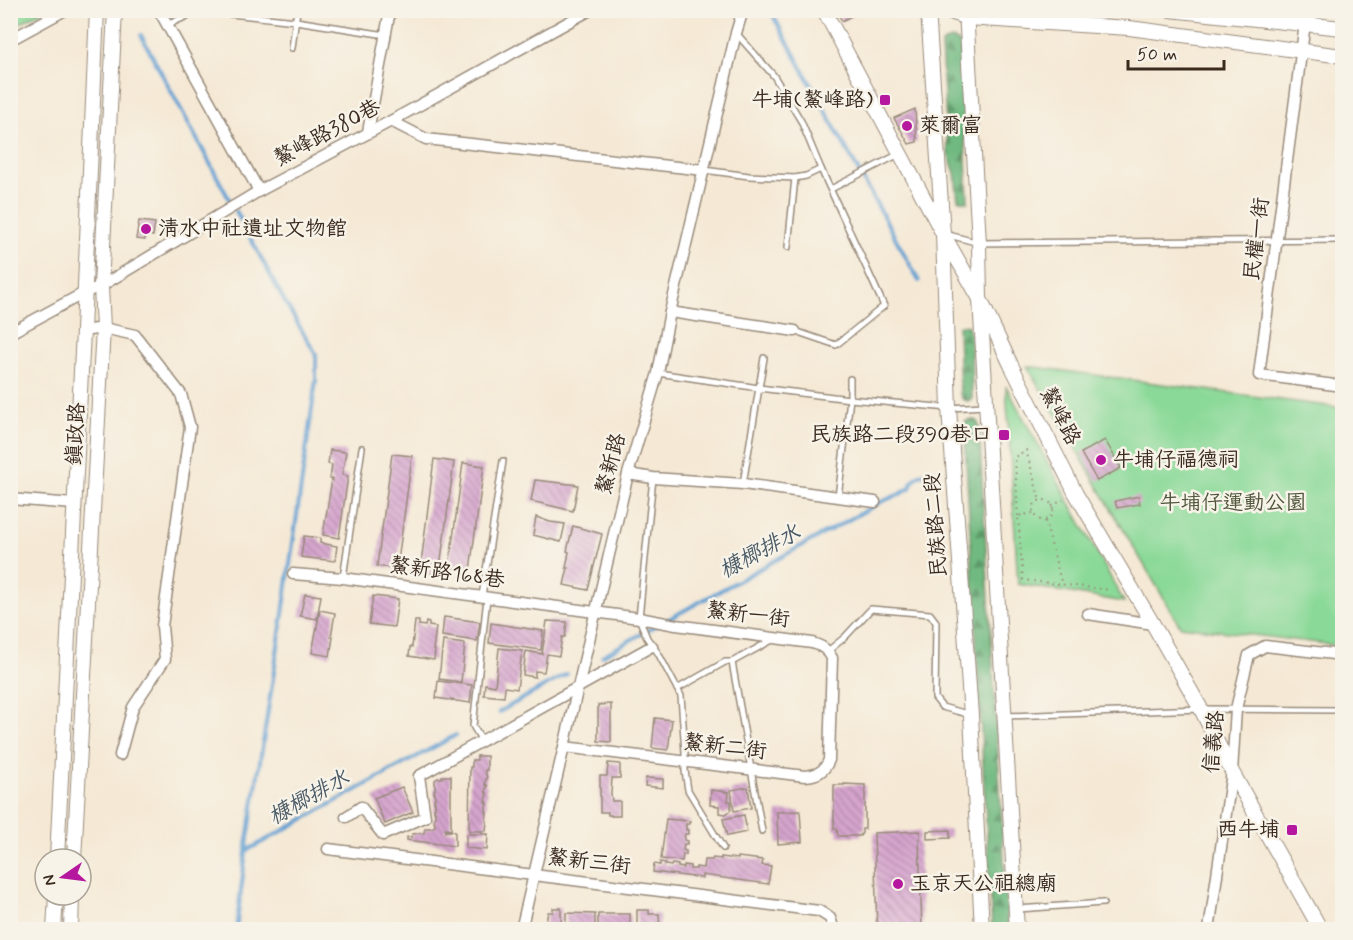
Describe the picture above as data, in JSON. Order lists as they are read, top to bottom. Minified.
{"streets":{"street":["鰲峰路380巷","民權一街","鰲峰路","鎮政路","鰲新路","民族路二段","鰲新路168巷","鰲新一街","信義路","鰲新二街","鰲新三街"]},"crossings":[["鰲峰路380巷","鎮政路"],["鰲峰路","民族路二段"],["鰲峰路","信義路"],["鰲新路","鰲新路168巷"],["鰲新路","鰲新一街"],["鰲新路","鰲新二街"],["鰲新路","鰲新三街"],["鰲新路168巷","鰲新一街"],["鰲新一街","鰲新二街"]],"water":["槺榔排水"],"parks":["牛埔仔運動公園"],"places":{"transit":["牛埔(鰲峰路)","民族路二段390巷口","西牛埔"],"other":["萊爾富","清水中社遺址文物館","牛埔仔福德祠","玉京天公祖總廟"]},"scale_bar":"50 m","north":"left"}
